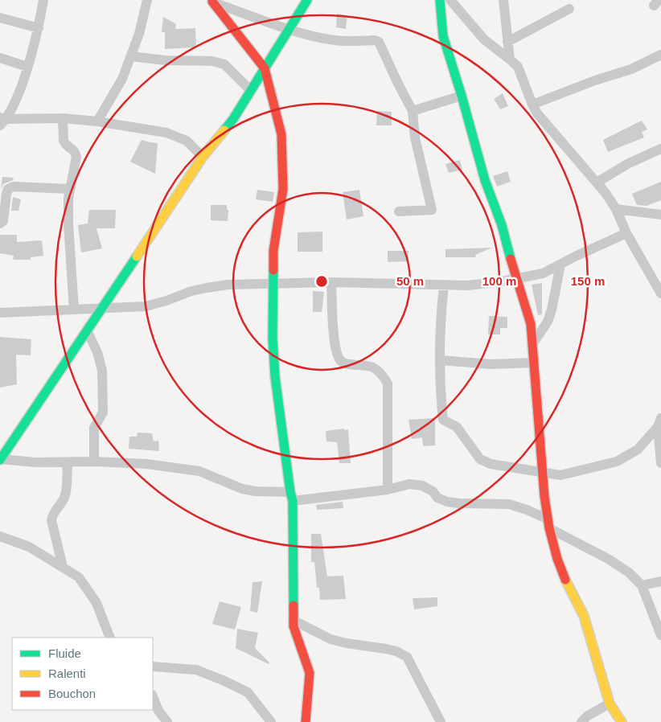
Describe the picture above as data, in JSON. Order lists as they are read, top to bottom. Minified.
{"legend":["Fluide","Ralenti","Bouchon"],"rings":["50 m","100 m","150 m"]}
